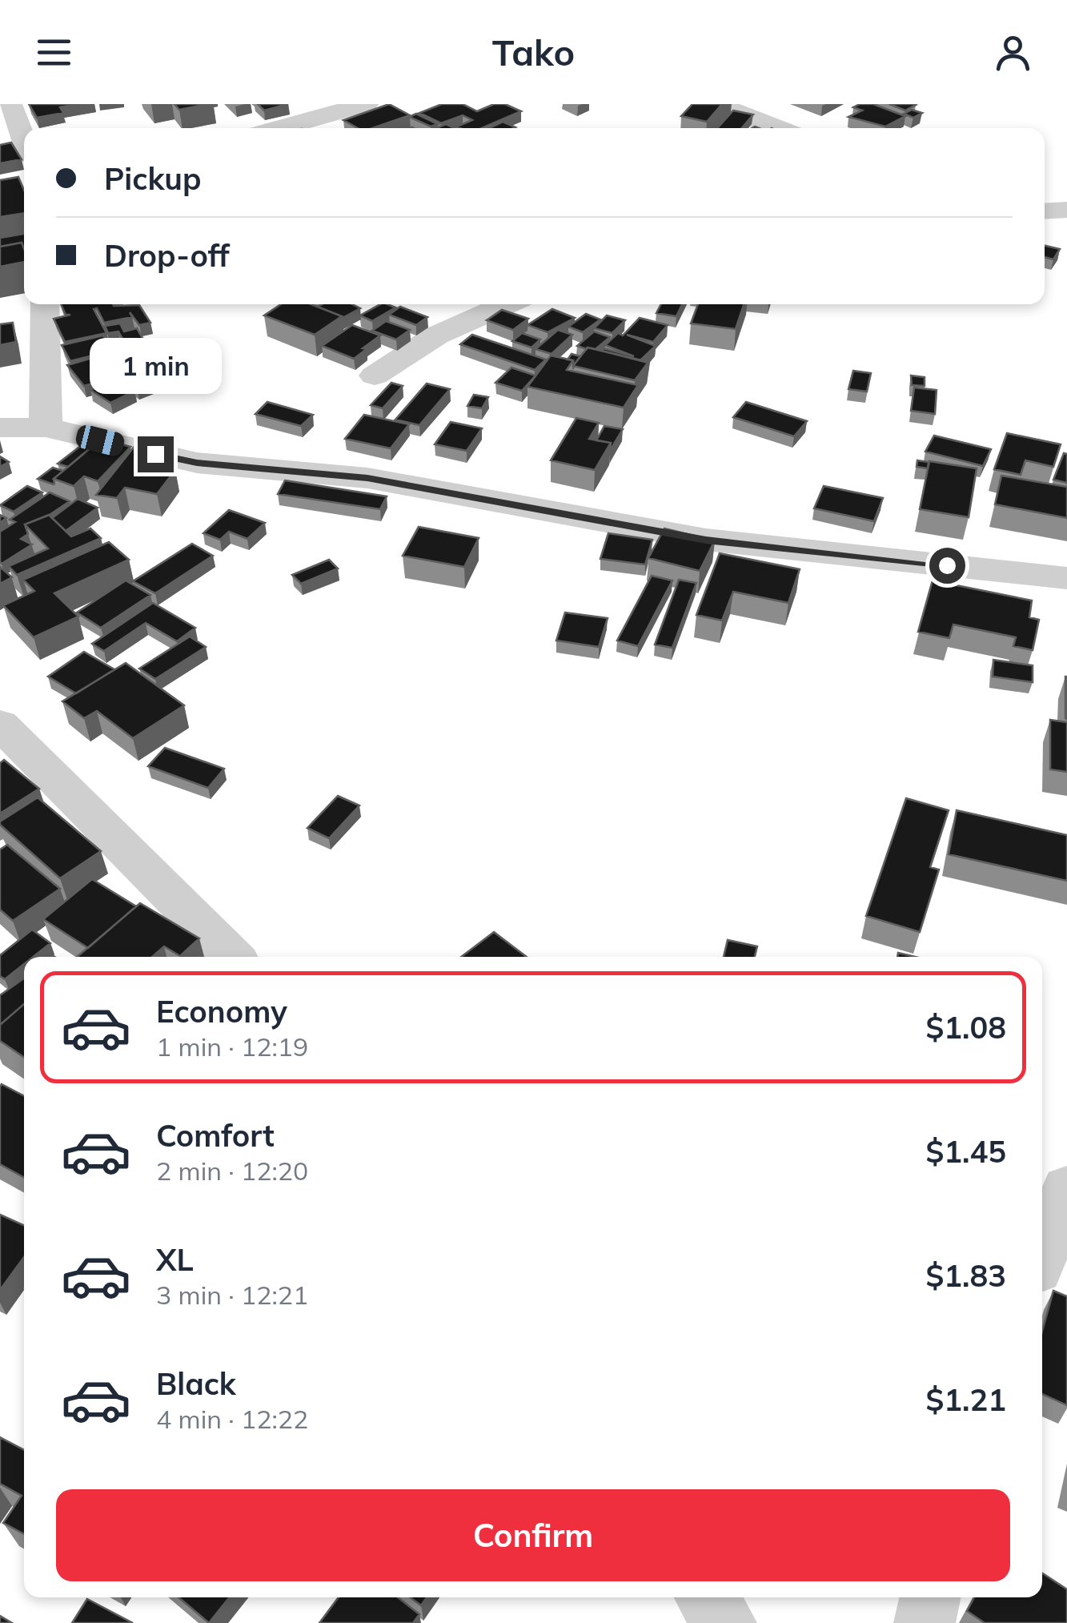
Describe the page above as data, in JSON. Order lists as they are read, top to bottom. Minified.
{"page":{"header":"Tako","banner":["Pickup","Drop-off"],"bubble":"1 min","list":[{"name":"Economy","note":"1 min · 12:19","value":"$1.08"},{"name":"Comfort","note":"2 min · 12:20","value":"$1.45"},{"name":"XL","note":"3 min · 12:21","value":"$1.83"},{"name":"Black","note":"4 min · 12:22","value":"$1.21"}],"buttons":"Confirm"}}
